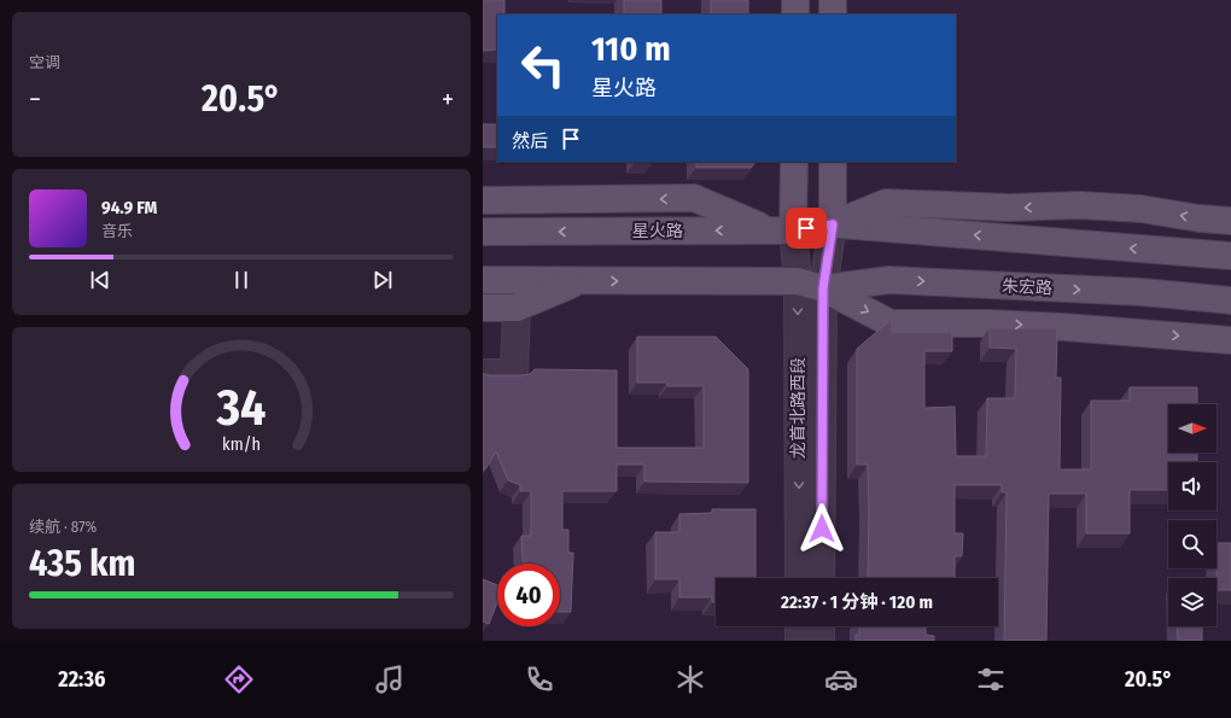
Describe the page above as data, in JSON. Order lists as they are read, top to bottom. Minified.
{"streets":{"main road":["星火路","朱宏路"],"street":["龙首北路西段"]},"crossings":[["星火路","龙首北路西段"],["朱宏路","龙首北路西段"]],"north":"right","page":{"tile":["空调",["续航 · 87%","435 km"]],"turn":["110 m","星火路"],"heat":["−","20.5°","+"],"then":"然后","song":["94.9 FM","音乐"],"limit":"40","trip":"22:37 · 1 分钟 · 120 m","tabs":["22:36","20.5°"],"gauge":["34","km/h"]}}
